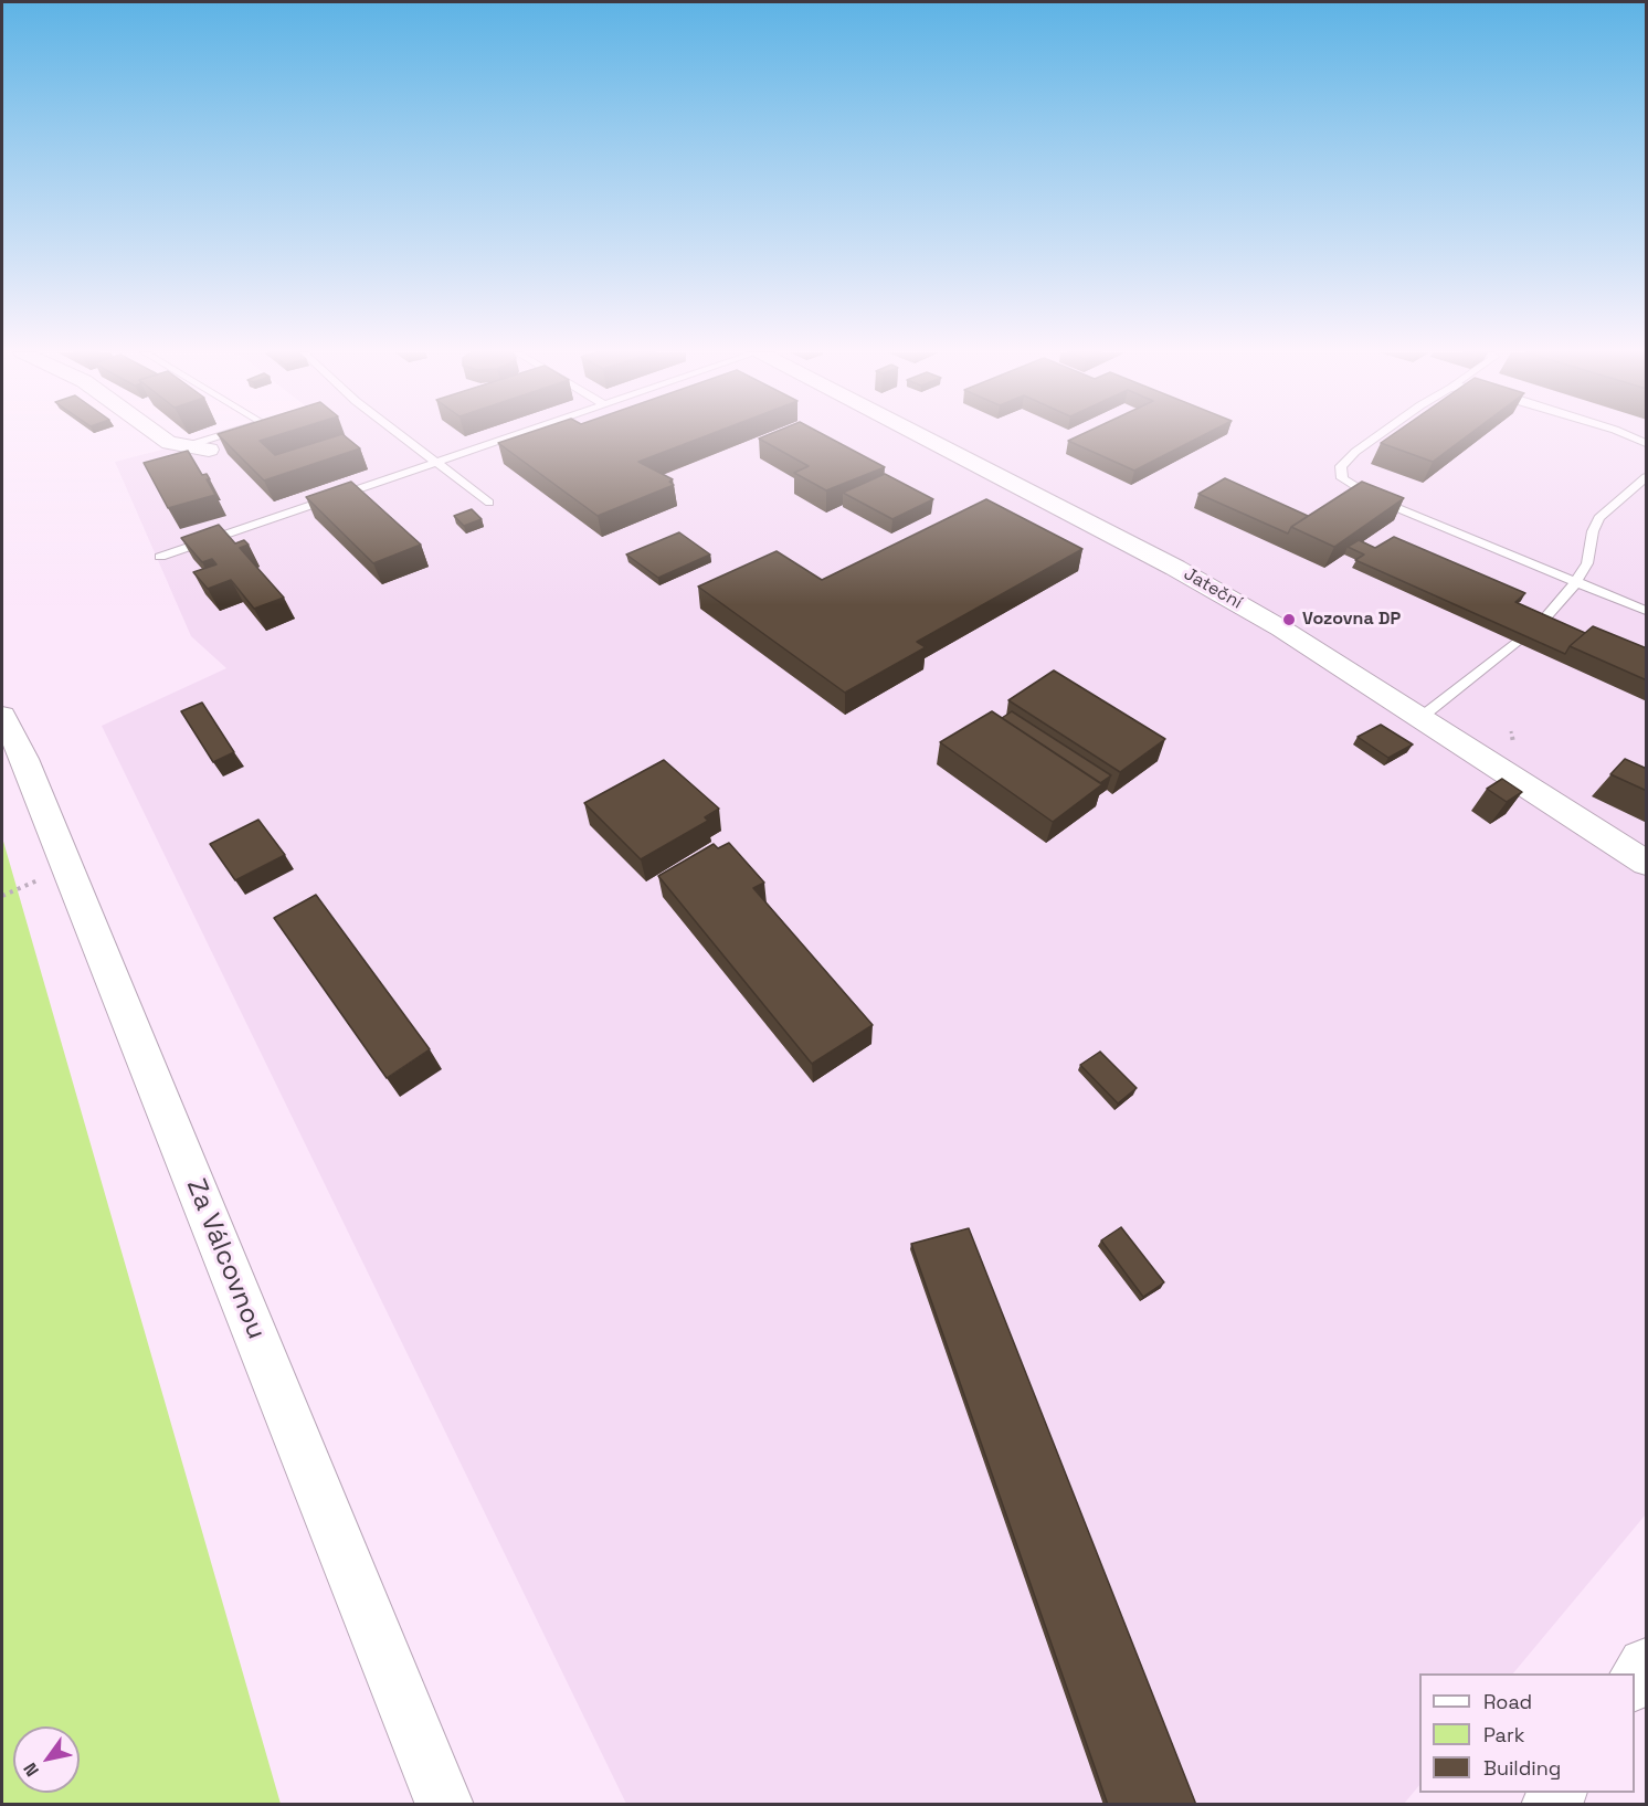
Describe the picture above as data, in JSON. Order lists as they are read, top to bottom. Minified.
{"streets":{"street":["Jateční","Za Válcovnou"]},"places":["Vozovna DP"],"legend":["Road","Park","Building"],"north":"bottom left"}
